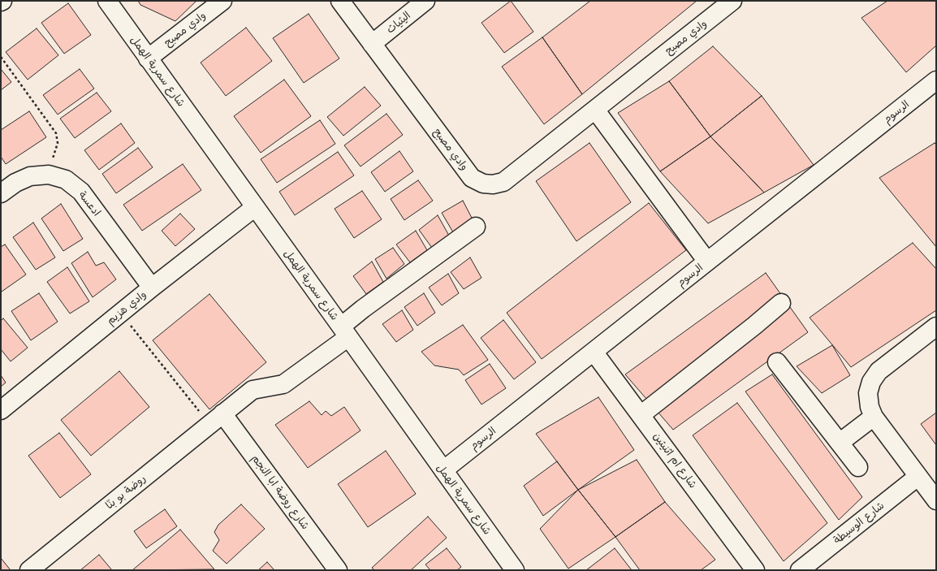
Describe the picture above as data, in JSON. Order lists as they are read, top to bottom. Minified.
{"streets":{"street":["اليثياث","وادي مصبح","شارع سمرية الهمل","الرسوم","ادعسة","وادي هزيم","شارع ام اثنيتين","روضة بو بنّا","شارع روضة ابا النجم","شارع الوسيطة"]},"crossings":[["اليثياث","وادي مصبح"],["وادي مصبح","شارع سمرية الهمل"],["شارع سمرية الهمل","الرسوم"],["شارع سمرية الهمل","وادي هزيم"],["شارع سمرية الهمل","روضة بو بنّا"],["الرسوم","شارع ام اثنيتين"],["ادعسة","وادي هزيم"],["روضة بو بنّا","شارع روضة ابا النجم"]]}
